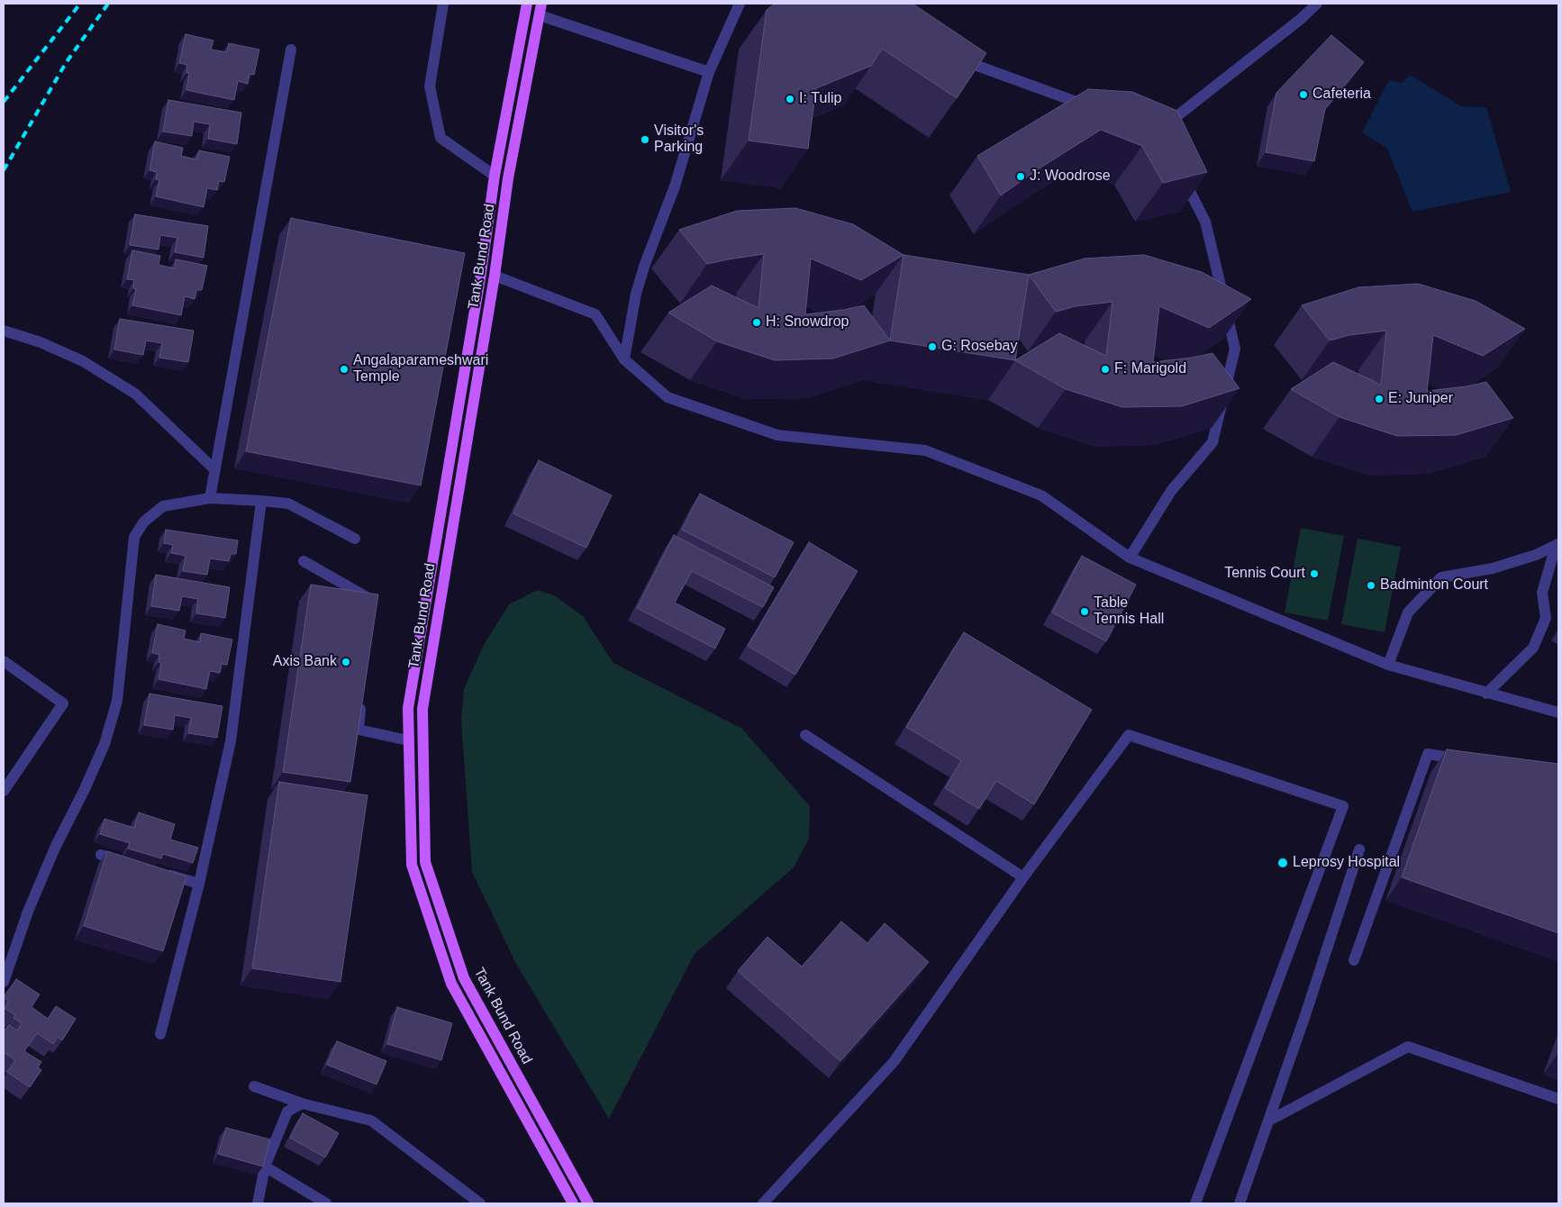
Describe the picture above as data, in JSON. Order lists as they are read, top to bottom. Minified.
{"streets":{"main road":["Tank Bund Road"]},"places":["Cafeteria","I: Tulip","Visitor's Parking","J: Woodrose","H: Snowdrop","G: Rosebay","Angalaparameshwari Temple","F: Marigold","E: Juniper","Tennis Court","Badminton Court","Table Tennis Hall","Axis Bank","Leprosy Hospital"]}
